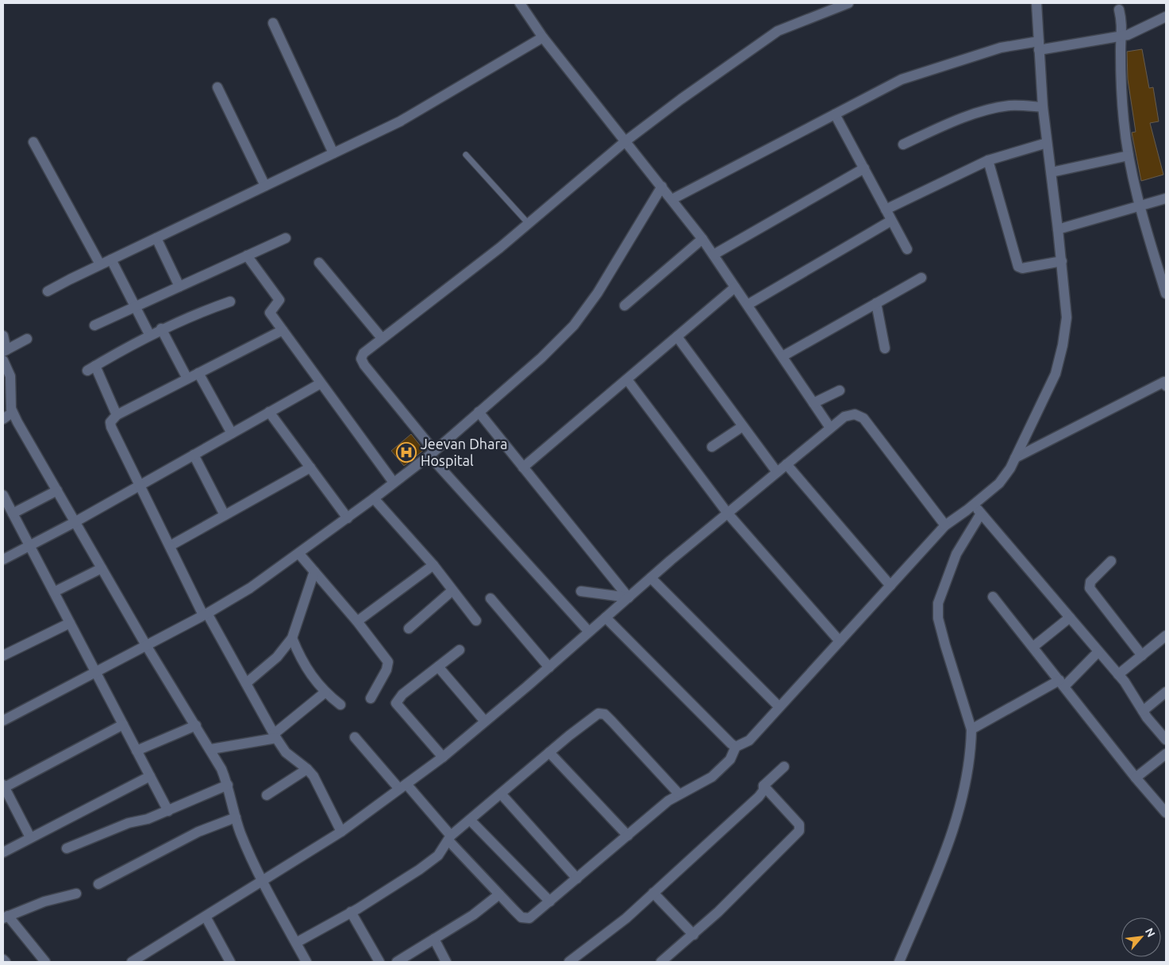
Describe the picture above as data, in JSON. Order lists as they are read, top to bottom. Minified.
{"places":{"hospital":["Jeevan Dhara Hospital"]},"north":"top right"}
